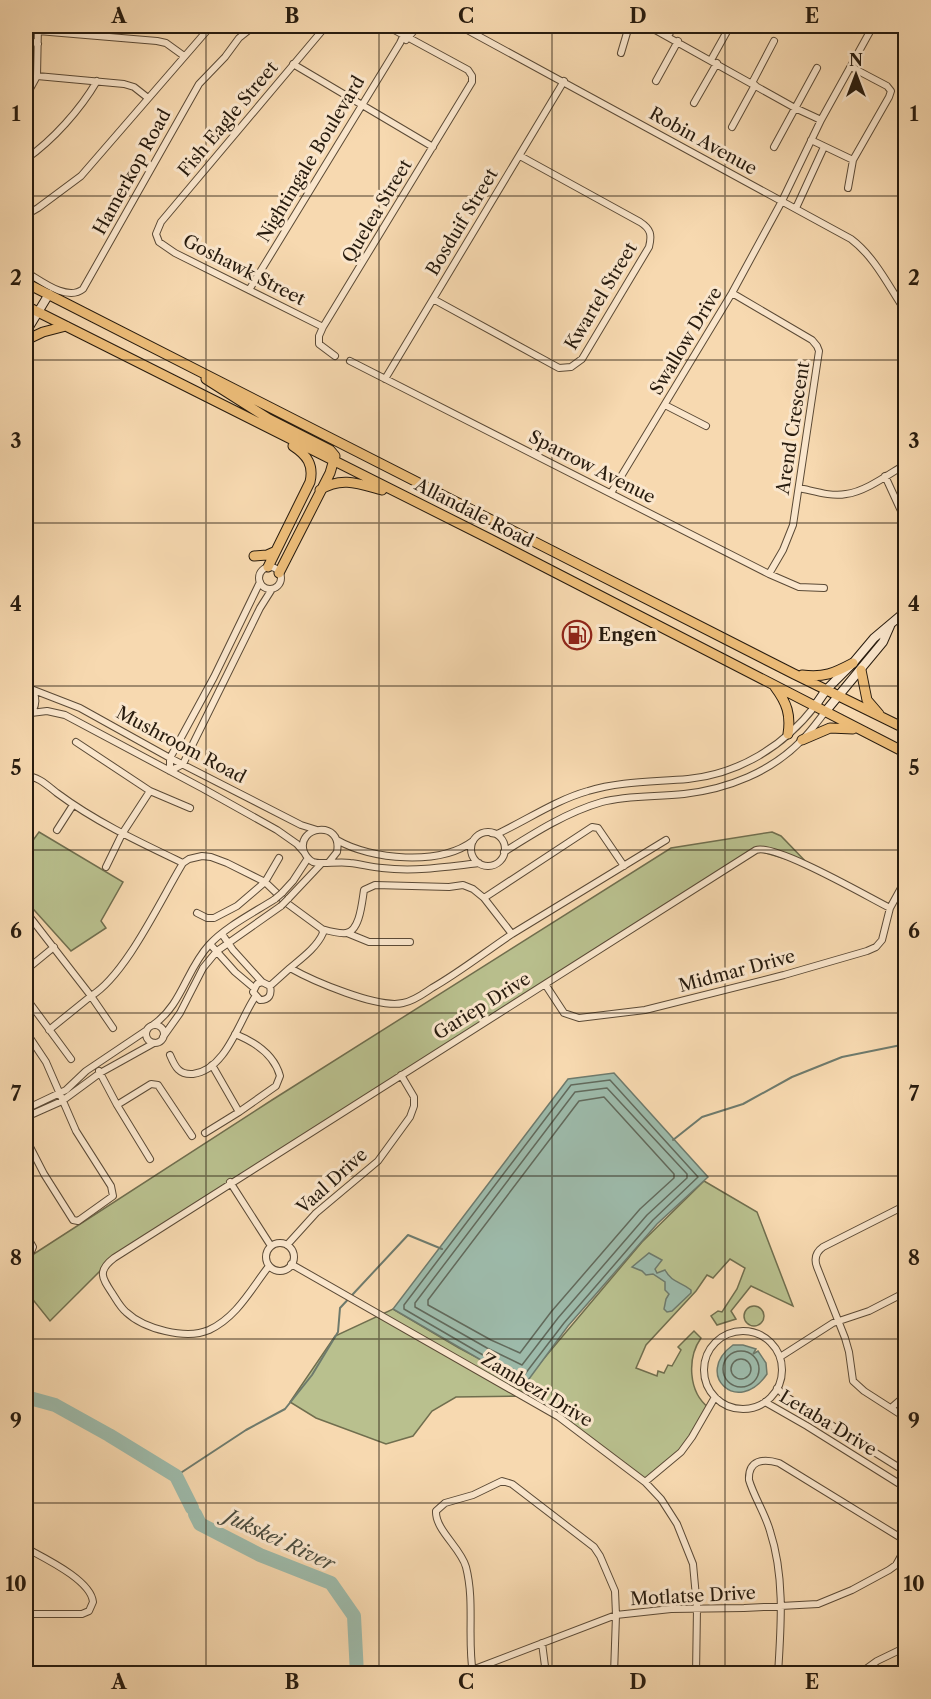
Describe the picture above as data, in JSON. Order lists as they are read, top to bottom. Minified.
{"streets":{"main road":["Allandale Road"],"street":["Fish Eagle Street","Robin Avenue","Nightingale Boulevard","Hamerkop Road","Quelea Street","Bosduif Street","Goshawk Street","Kwartel Street","Swallow Drive","Arend Crescent","Sparrow Avenue","Mushroom Road","Midmar Drive","Gariep Drive","Vaal Drive","Zambezi Drive","Letaba Drive","Motlatse Drive"]},"crossings":[["Fish Eagle Street","Goshawk Street"],["Robin Avenue","Bosduif Street"],["Robin Avenue","Swallow Drive"],["Nightingale Boulevard","Quelea Street"],["Nightingale Boulevard","Goshawk Street"],["Quelea Street","Goshawk Street"],["Bosduif Street","Kwartel Street"],["Bosduif Street","Sparrow Avenue"],["Swallow Drive","Arend Crescent"],["Swallow Drive","Sparrow Avenue"],["Arend Crescent","Sparrow Avenue"],["Midmar Drive","Gariep Drive"],["Gariep Drive","Vaal Drive"],["Gariep Drive","Zambezi Drive"],["Vaal Drive","Zambezi Drive"],["Zambezi Drive","Motlatse Drive"]],"water":["Jukskei River"],"places":{"fuel station":["Engen"]},"north":"top","grid":{"columns":["A","B","C","D","E"],"rows":["1","2","3","4","5","6","7","8","9","10"]}}
